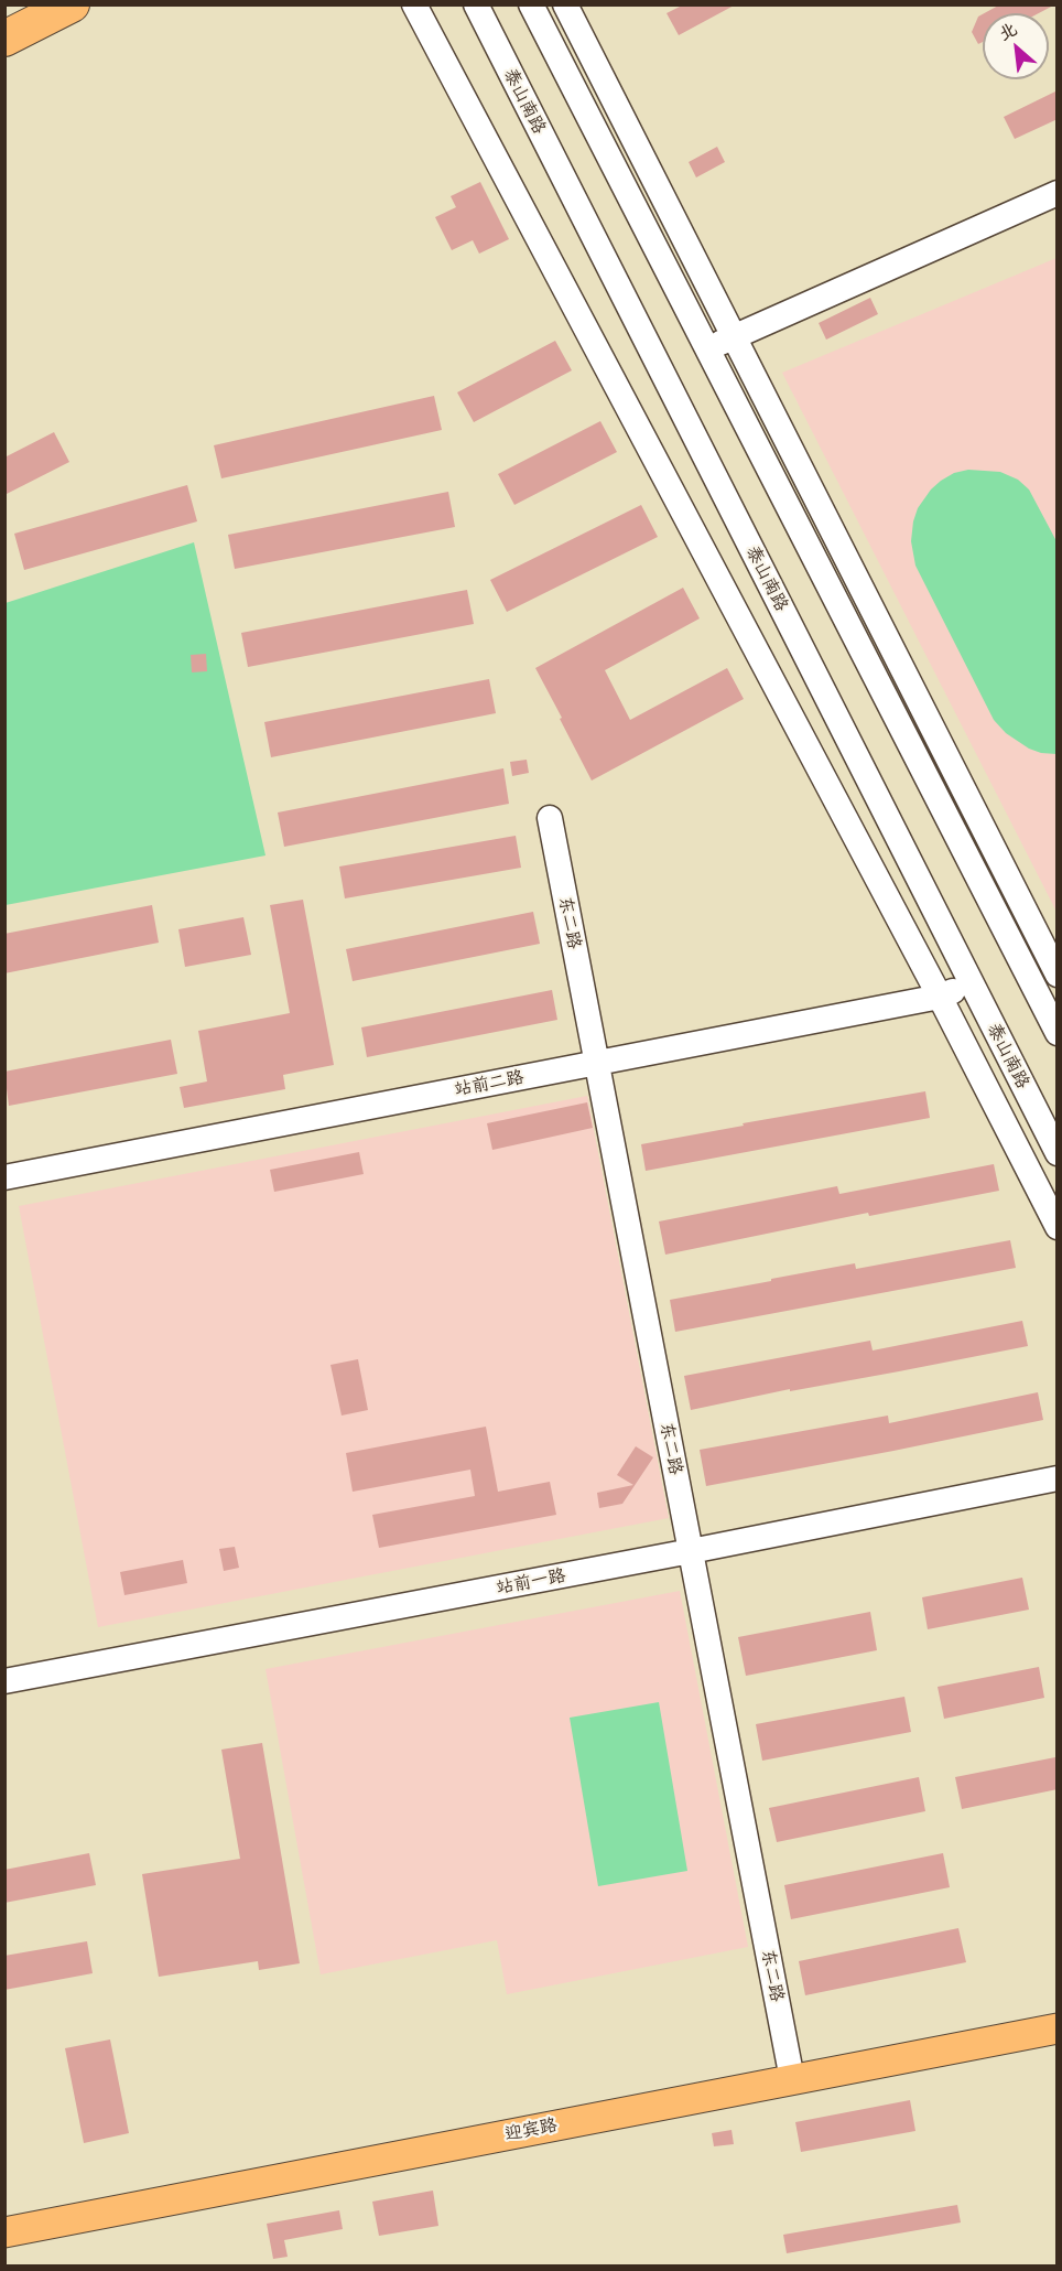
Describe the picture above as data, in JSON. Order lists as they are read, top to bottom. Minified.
{"streets":{"main road":["迎宾路"],"street":["泰山南路","东二路","站前二路","站前一路"]},"crossings":[["泰山南路","站前二路"],["东二路","站前二路"],["东二路","站前一路"],["东二路","迎宾路"]],"north":"top left"}
